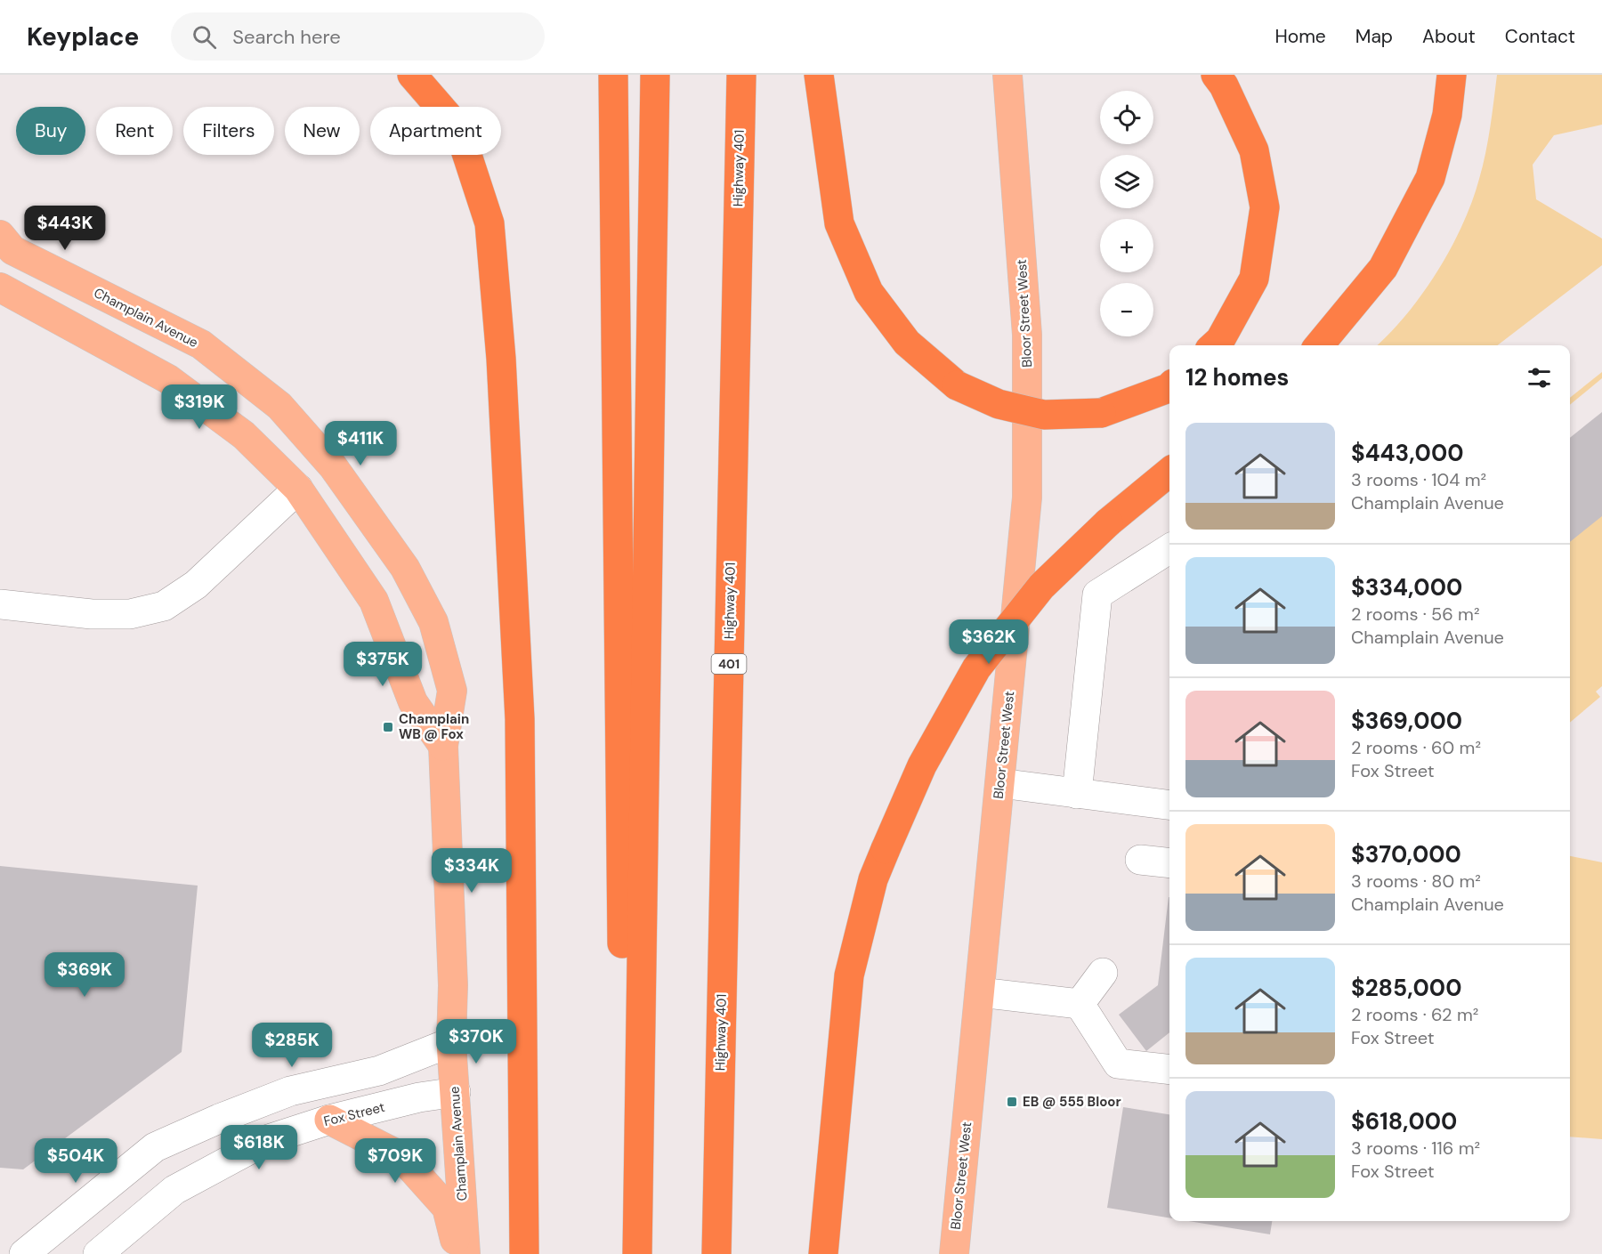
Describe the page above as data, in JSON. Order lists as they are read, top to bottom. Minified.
{"streets":{"highway":["Highway 401","401"],"main road":["Bloor Street West","Champlain Avenue"],"street":["Fox Street"]},"crossings":[["Champlain Avenue","Fox Street"]],"places":{"transit":["Champlain WB @ Fox","EB @ 555 Bloor"]},"page":{"header":"Keyplace","search":"Search here","nav":["Home","Map","About","Contact"],"map_buttons":["+","−"],"chip":["Buy","Rent","Filters","New","Apartment"],"price":["$443K","$319K","$411K","$362K","$375K","$334K","$369K","$370K","$285K","$618K","$504K","$709K"],"heading":"12 homes","list":[{"name":"$443,000","note":"3 rooms · 104 m² · Champlain Avenue"},{"name":"$334,000","note":"2 rooms · 56 m² · Champlain Avenue"},{"name":"$369,000","note":"2 rooms · 60 m² · Fox Street"},{"name":"$370,000","note":"3 rooms · 80 m² · Champlain Avenue"},{"name":"$285,000","note":"2 rooms · 62 m² · Fox Street"},{"name":"$618,000","note":"3 rooms · 116 m² · Fox Street"}]}}
